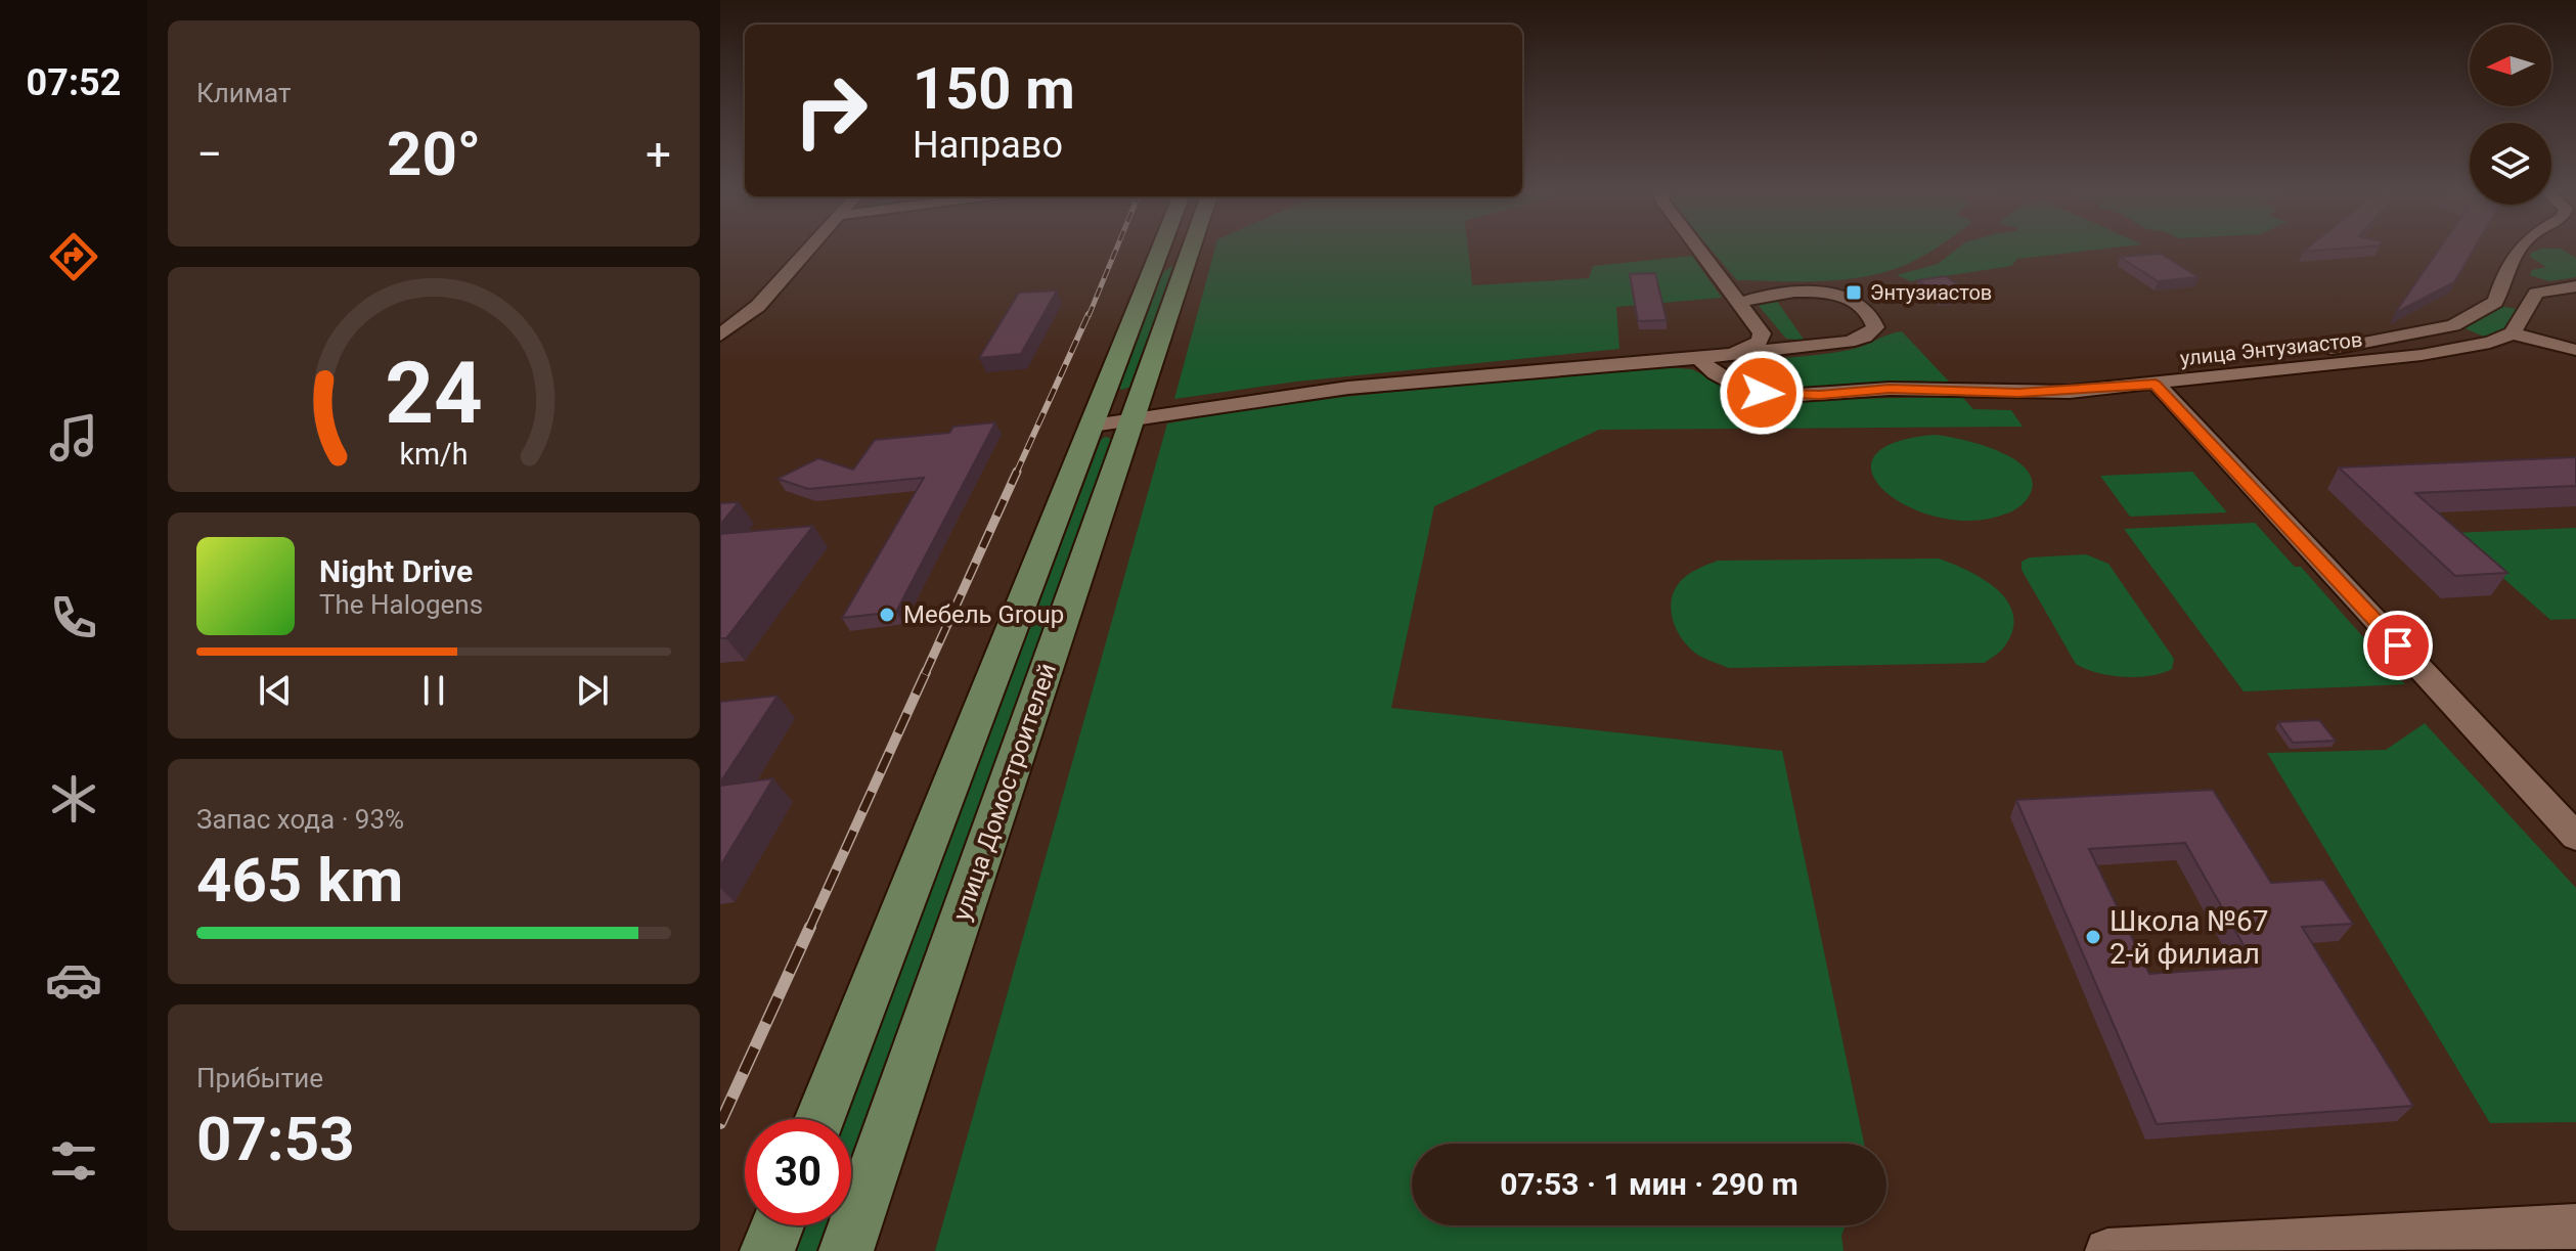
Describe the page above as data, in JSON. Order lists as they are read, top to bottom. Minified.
{"streets":{"main road":["улица Домостроителей"],"street":["улица Энтузиастов"]},"places":{"transit":["Энтузиастов"],"other":["Мебель Group","Школа №67 2-й филиал"]},"north":"left","page":{"tabs":"07:52","tile":["Климат",["Запас хода · 93%","465 km"],["Прибытие","07:53"]],"turn":["150 m","Направо"],"heat":["−","20°","+"],"song":["Night Drive","The Halogens"],"limit":"30","trip":"07:53 · 1 мин · 290 m","gauge":["24","km/h"]}}
